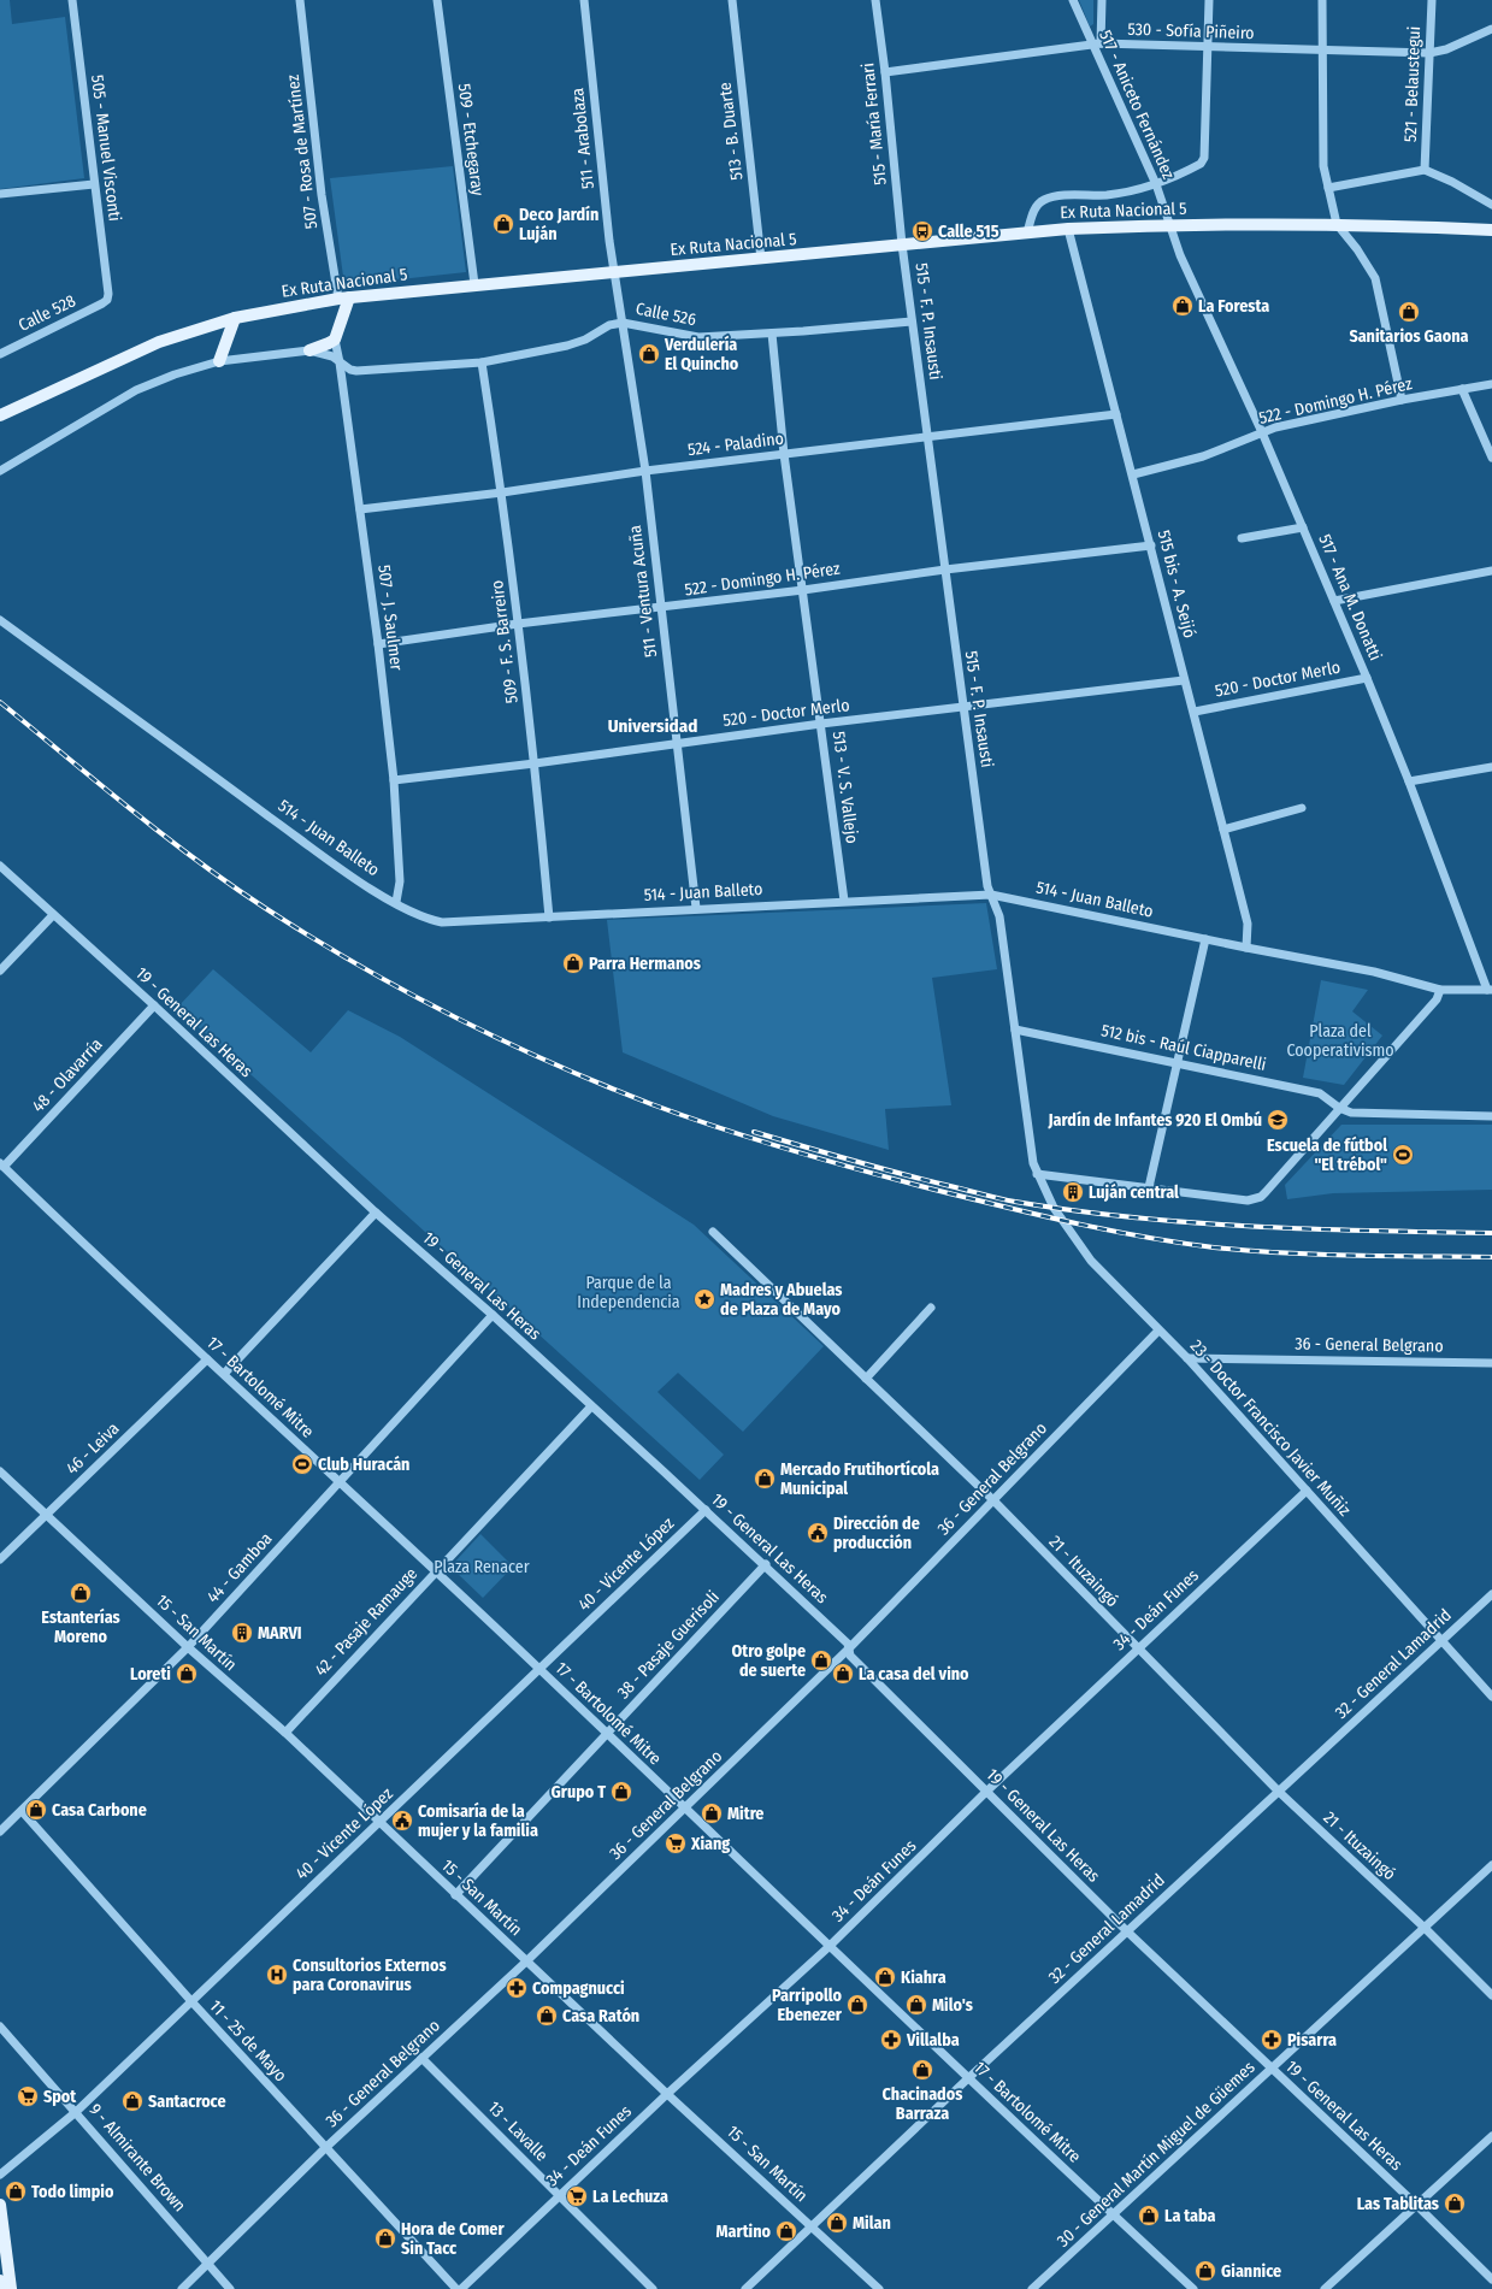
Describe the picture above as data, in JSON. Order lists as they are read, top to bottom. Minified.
{"streets":{"main road":["Ex Ruta Nacional 5"],"street":["530 - Sofía Piñeiro","521 - Belaustegui","517 - Aniceto Fernández","515 - María Ferrari","513 - B. Duarte","511 - Arabolaza","509 - Etchegaray","505 - Manuel Visconti","507 - Rosa de Martínez","Calle 528","Calle 526","515 - F. P. Insausti","522 - Domingo H. Pérez","524 - Paladino","515 bis - A. Seijó","511 - Ventura Acuña","517 - Ana M. Donatti","507 - J. Saulmer","509 - F. S. Barreiro","520 - Doctor Merlo","513 - V. S. Vallejo","514 - Juan Balleto","19 - General Las Heras","512 bis - Raúl Ciapparelli","48 - Olavarría","36 - General Belgrano","17 - Bartolomé Mitre","23 - Doctor Francisco Javier Muñiz","46 - Leiva","40 - Vicente López","44 - Gamboa","21 - Ituzaingó","34 - Deán Funes","42 - Pasaje Ramauge","15 - San Martín","38 - Pasaje Guerisoli","32 - General Lamadrid","11 - 25 de Mayo","13 - Lavalle","30 - General Martín Miguel de Güemes","9 - Almirante Brown"]},"crossings":[["530 - Sofía Piñeiro","521 - Belaustegui"],["530 - Sofía Piñeiro","517 - Aniceto Fernández"],["530 - Sofía Piñeiro","515 - María Ferrari"],["517 - Aniceto Fernández","Ex Ruta Nacional 5"],["517 - Aniceto Fernández","517 - Ana M. Donatti"],["515 - María Ferrari","Ex Ruta Nacional 5"],["515 - María Ferrari","515 - F. P. Insausti"],["513 - B. Duarte","Ex Ruta Nacional 5"],["511 - Arabolaza","Ex Ruta Nacional 5"],["511 - Arabolaza","511 - Ventura Acuña"],["509 - Etchegaray","Ex Ruta Nacional 5"],["505 - Manuel Visconti","Calle 528"],["507 - Rosa de Martínez","Ex Ruta Nacional 5"],["Ex Ruta Nacional 5","515 - F. P. Insausti"],["Ex Ruta Nacional 5","515 bis - A. Seijó"],["Ex Ruta Nacional 5","511 - Ventura Acuña"],["Ex Ruta Nacional 5","517 - Ana M. Donatti"],["Calle 526","515 - F. P. Insausti"],["Calle 526","511 - Ventura Acuña"],["Calle 526","507 - J. Saulmer"],["Calle 526","509 - F. S. Barreiro"],["Calle 526","513 - V. S. Vallejo"],["515 - F. P. Insausti","522 - Domingo H. Pérez"],["515 - F. P. Insausti","524 - Paladino"],["515 - F. P. Insausti","520 - Doctor Merlo"],["515 - F. P. Insausti","514 - Juan Balleto"],["515 - F. P. Insausti","512 bis - Raúl Ciapparelli"],["515 - F. P. Insausti","23 - Doctor Francisco Javier Muñiz"],["522 - Domingo H. Pérez","515 bis - A. Seijó"],["522 - Domingo H. Pérez","511 - Ventura Acuña"],["522 - Domingo H. Pérez","517 - Ana M. Donatti"],["522 - Domingo H. Pérez","507 - J. Saulmer"],["522 - Domingo H. Pérez","509 - F. S. Barreiro"],["522 - Domingo H. Pérez","513 - V. S. Vallejo"],["524 - Paladino","515 bis - A. Seijó"],["524 - Paladino","511 - Ventura Acuña"],["524 - Paladino","507 - J. Saulmer"],["524 - Paladino","509 - F. S. Barreiro"],["524 - Paladino","513 - V. S. Vallejo"],["515 bis - A. Seijó","520 - Doctor Merlo"],["515 bis - A. Seijó","514 - Juan Balleto"],["511 - Ventura Acuña","520 - Doctor Merlo"],["511 - Ventura Acuña","514 - Juan Balleto"],["517 - Ana M. Donatti","520 - Doctor Merlo"],["517 - Ana M. Donatti","514 - Juan Balleto"],["507 - J. Saulmer","520 - Doctor Merlo"],["507 - J. Saulmer","514 - Juan Balleto"],["509 - F. S. Barreiro","520 - Doctor Merlo"],["509 - F. S. Barreiro","514 - Juan Balleto"],["520 - Doctor Merlo","513 - V. S. Vallejo"],["513 - V. S. Vallejo","514 - Juan Balleto"],["19 - General Las Heras","48 - Olavarría"],["19 - General Las Heras","36 - General Belgrano"],["19 - General Las Heras","40 - Vicente López"],["19 - General Las Heras","44 - Gamboa"],["19 - General Las Heras","34 - Deán Funes"],["19 - General Las Heras","42 - Pasaje Ramauge"],["19 - General Las Heras","38 - Pasaje Guerisoli"],["19 - General Las Heras","32 - General Lamadrid"],["19 - General Las Heras","30 - General Martín Miguel de Güemes"],["48 - Olavarría","17 - Bartolomé Mitre"],["36 - General Belgrano","17 - Bartolomé Mitre"],["36 - General Belgrano","23 - Doctor Francisco Javier Muñiz"],["36 - General Belgrano","21 - Ituzaingó"],["36 - General Belgrano","15 - San Martín"],["36 - General Belgrano","11 - 25 de Mayo"],["36 - General Belgrano","13 - Lavalle"],["36 - General Belgrano","9 - Almirante Brown"],["17 - Bartolomé Mitre","46 - Leiva"],["17 - Bartolomé Mitre","40 - Vicente López"],["17 - Bartolomé Mitre","44 - Gamboa"],["17 - Bartolomé Mitre","34 - Deán Funes"],["17 - Bartolomé Mitre","42 - Pasaje Ramauge"],["17 - Bartolomé Mitre","38 - Pasaje Guerisoli"],["17 - Bartolomé Mitre","32 - General Lamadrid"],["17 - Bartolomé Mitre","30 - General Martín Miguel de Güemes"],["23 - Doctor Francisco Javier Muñiz","34 - Deán Funes"],["23 - Doctor Francisco Javier Muñiz","32 - General Lamadrid"],["46 - Leiva","15 - San Martín"],["40 - Vicente López","15 - San Martín"],["40 - Vicente López","11 - 25 de Mayo"],["40 - Vicente López","9 - Almirante Brown"],["44 - Gamboa","15 - San Martín"],["44 - Gamboa","11 - 25 de Mayo"],["21 - Ituzaingó","34 - Deán Funes"],["21 - Ituzaingó","32 - General Lamadrid"],["21 - Ituzaingó","30 - General Martín Miguel de Güemes"],["34 - Deán Funes","15 - San Martín"],["34 - Deán Funes","13 - Lavalle"],["42 - Pasaje Ramauge","15 - San Martín"],["15 - San Martín","38 - Pasaje Guerisoli"],["15 - San Martín","32 - General Lamadrid"]],"districts":["Universidad"],"parks":["Plaza del Cooperativismo","Parque de la Independencia","Plaza Renacer"],"places":{"shop":["Deco Jardín Luján","La Foresta","Sanitarios Gaona","Verdulería El Quincho","Parra Hermanos","Mercado Frutihortícola Municipal","Estanterías Moreno","Otro golpe de suerte","Loreti","La casa del vino","Grupo T","Casa Carbone","Mitre","Kiahra","Parripollo Ebenezer","Milo's","Casa Ratón","Chacinados Barraza","Santacroce","Todo limpio","Las Tablitas","La taba","Milan","Martino","Hora de Comer Sin Tacc","Giannice"],"bus stop":["Calle 515"],"school or university":["Jardín de Infantes 920 El Ombú"],"sports":["Escuela de fútbol \"El trébol\"","Club Huracán"],"building":["Luján central","MARVI"],"place":["Madres y Abuelas de Plaza de Mayo"],"public building":["Dirección de producción","Comisaría de la mujer y la familia"],"supermarket":["Xiang","Spot","La Lechuza"],"hospital":["Consultorios Externos para Coronavirus"],"pharmacy":["Compagnucci","Villalba","Pisarra"]}}
